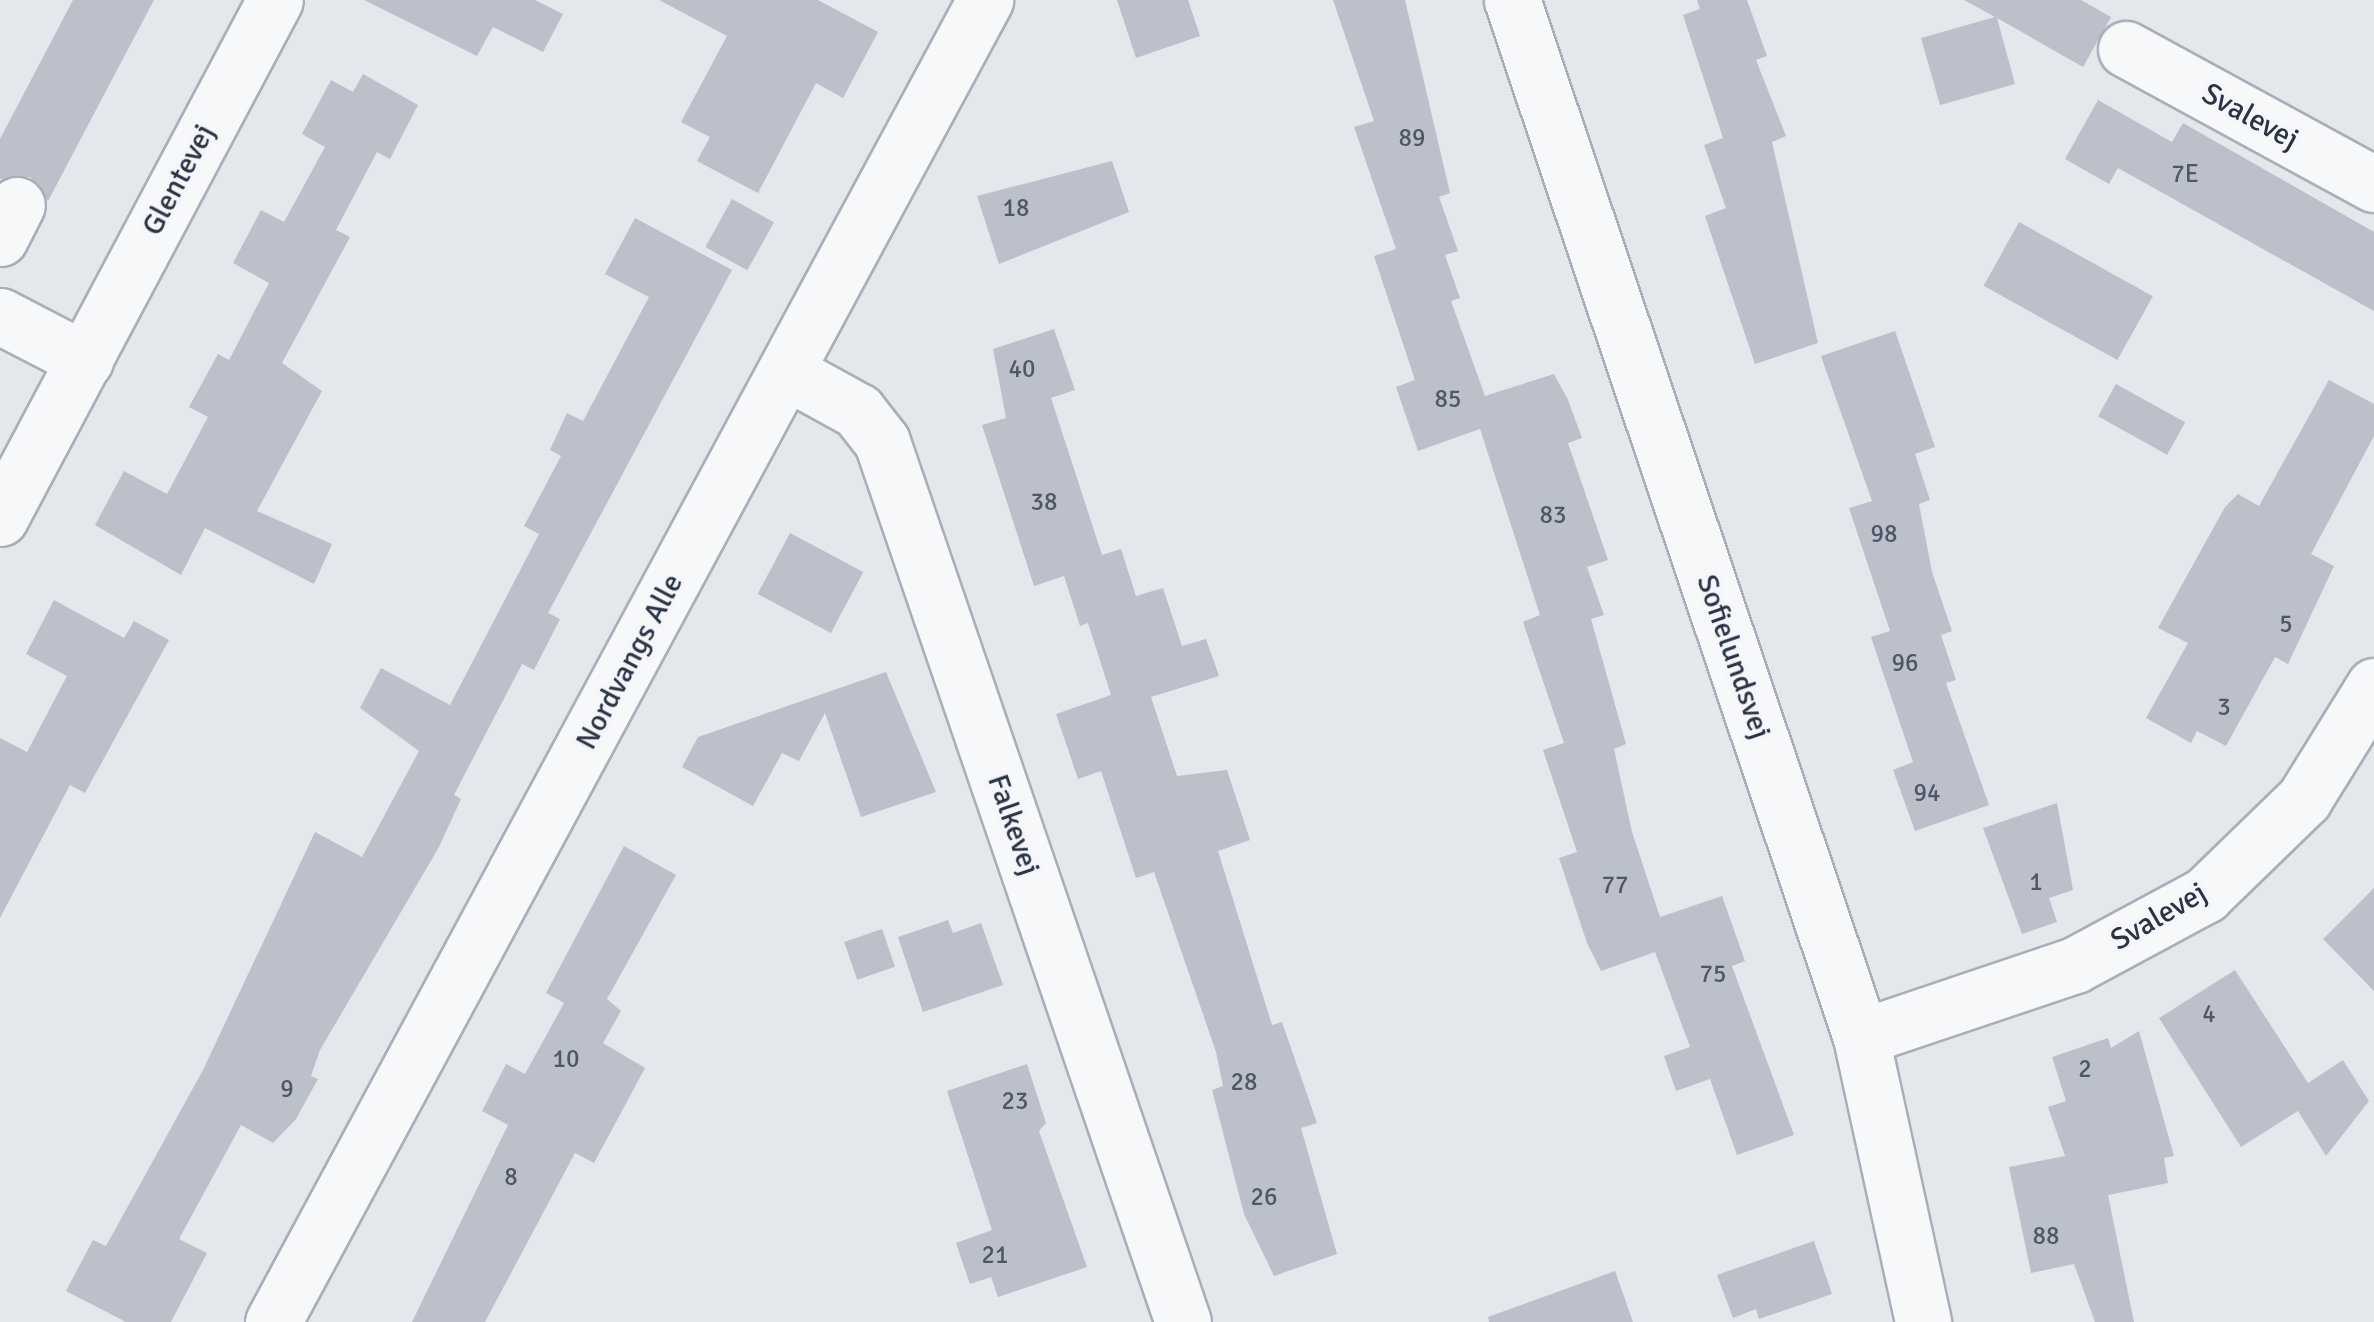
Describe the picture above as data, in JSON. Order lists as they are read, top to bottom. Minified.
{"streets":{"street":["Svalevej","Glentevej","Sofielundsvej","Nordvangs Alle","Falkevej"]},"crossings":[["Svalevej","Sofielundsvej"],["Nordvangs Alle","Falkevej"]],"house_numbers":["89","7E","18","40","85","38","83","98","5","96","3","94","1","77","75","4","10","2","28","9","23","8","26","88","21"]}
